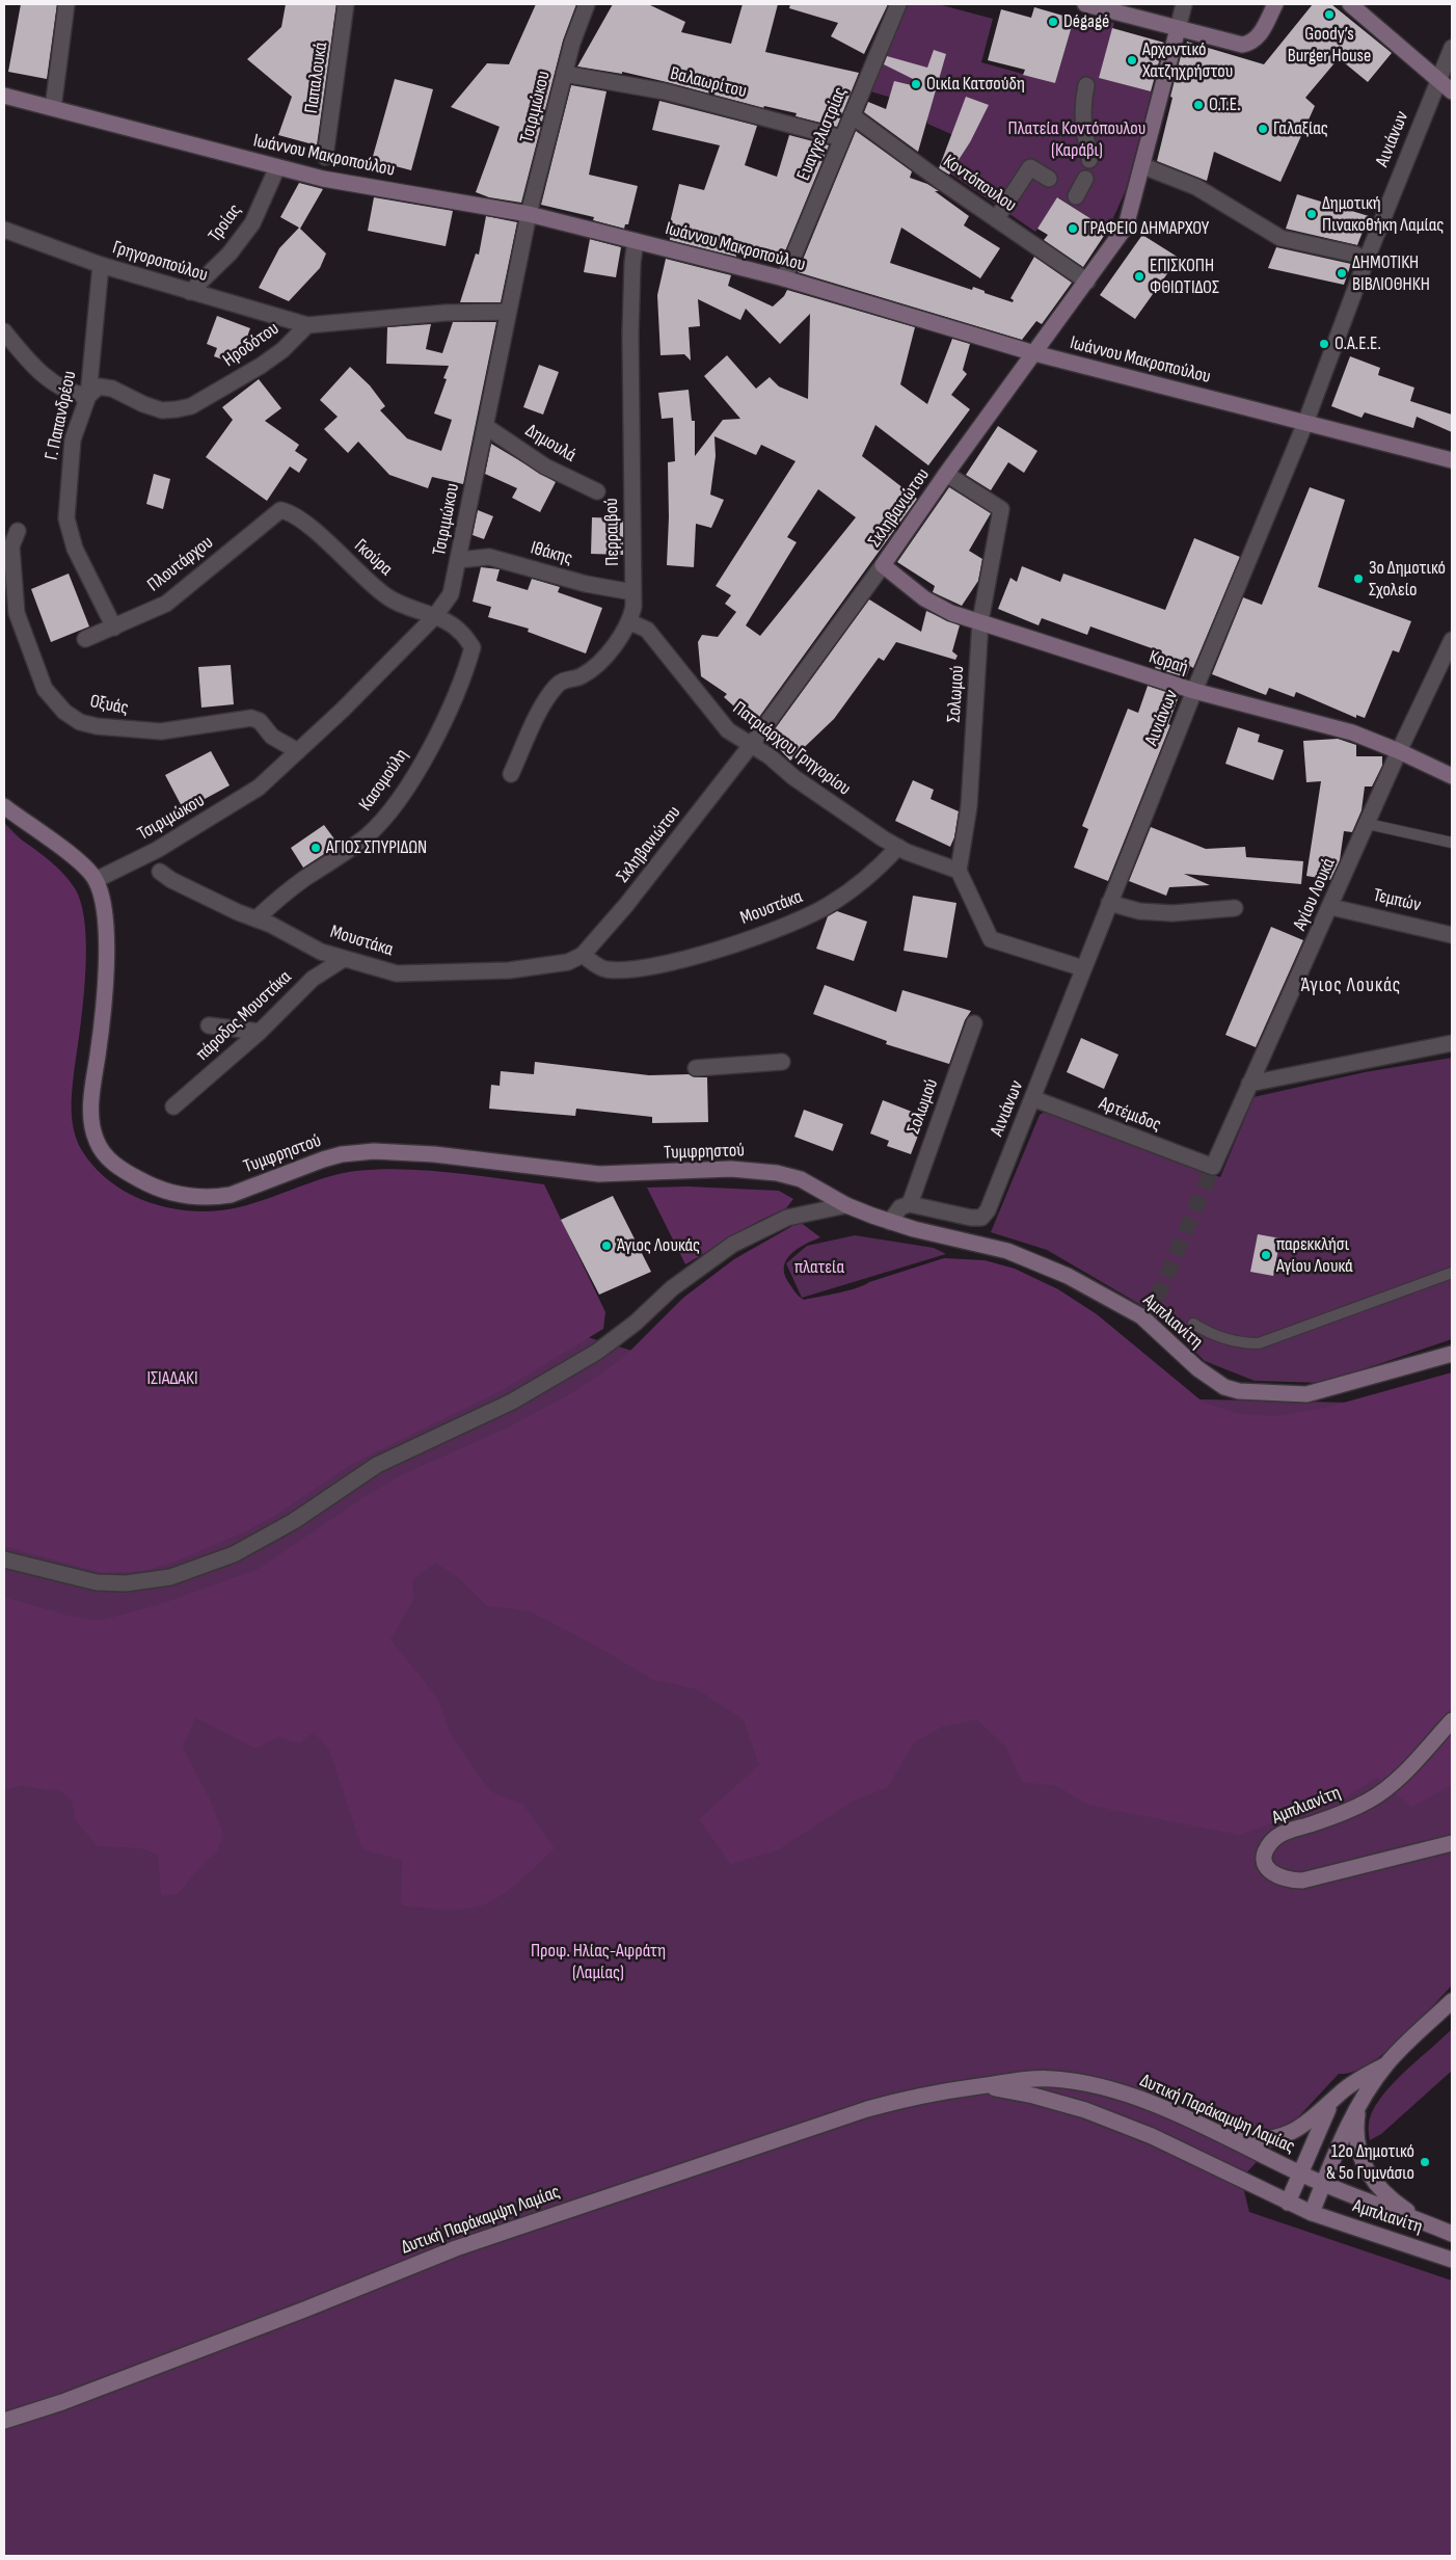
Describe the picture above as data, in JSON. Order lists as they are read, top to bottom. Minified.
{"streets":{"street":["Παπαλουκά","Βαλαωρίτου","Τσιριμώκου","Ευαγγελιστρίας","Αινιάνων","Ιωάννου Μακροπούλου","Κοντόπουλου","Τροίας","Γρηγοροπούλου","Ηροδότου","Γ. Παπανδρέου","Δημουλά","Σκληβανιώτου","Περραιβού","Ιθάκης","Γκούρα","Πλουτάρχου","Κοραή","Σολωμού","Οξυάς","Πατριάρχου Γρηγορίου","Κασομούλη","Αγίου Λουκά","Τεμπών","Μουστάκα","πάροδος Μουστάκα","Αρτέμιδος","Τυμφρηστού","Αμπλιανίτη","Δυτική Παράκαμψη Λαμίας"]},"crossings":[["Βαλαωρίτου","Τσιριμώκου"],["Βαλαωρίτου","Ευαγγελιστρίας"],["Τσιριμώκου","Ιωάννου Μακροπούλου"],["Τσιριμώκου","Ηροδότου"],["Τσιριμώκου","Δημουλά"],["Τσιριμώκου","Ιθάκης"],["Τσιριμώκου","Γκούρα"],["Τσιριμώκου","Οξυάς"],["Τσιριμώκου","Τυμφρηστού"],["Ευαγγελιστρίας","Ιωάννου Μακροπούλου"],["Ευαγγελιστρίας","Κοντόπουλου"],["Αινιάνων","Ιωάννου Μακροπούλου"],["Αινιάνων","Κοραή"],["Αινιάνων","Σολωμού"],["Αινιάνων","Αρτέμιδος"],["Ιωάννου Μακροπούλου","Τροίας"],["Ιωάννου Μακροπούλου","Σκληβανιώτου"],["Ιωάννου Μακροπούλου","Περραιβού"],["Κοντόπουλου","Σκληβανιώτου"],["Τροίας","Γρηγοροπούλου"],["Γρηγοροπούλου","Ηροδότου"],["Γρηγοροπούλου","Γ. Παπανδρέου"],["Ηροδότου","Γ. Παπανδρέου"],["Γ. Παπανδρέου","Πλουτάρχου"],["Σκληβανιώτου","Κοραή"],["Σκληβανιώτου","Σολωμού"],["Σκληβανιώτου","Πατριάρχου Γρηγορίου"],["Σκληβανιώτου","Μουστάκα"],["Περραιβού","Ιθάκης"],["Περραιβού","Πατριάρχου Γρηγορίου"],["Γκούρα","Πλουτάρχου"],["Γκούρα","Κασομούλη"],["Κοραή","Σολωμού"],["Κοραή","Αγίου Λουκά"],["Σολωμού","Πατριάρχου Γρηγορίου"],["Πατριάρχου Γρηγορίου","Μουστάκα"],["Κασομούλη","Μουστάκα"],["Αγίου Λουκά","Τεμπών"],["Αγίου Λουκά","Αρτέμιδος"],["Μουστάκα","πάροδος Μουστάκα"],["Τυμφρηστού","Αμπλιανίτη"],["Αμπλιανίτη","Δυτική Παράκαμψη Λαμίας"]],"districts":["Άγιος Λουκάς"],"parks":["Πλατεία Κοντόπουλου (Καράβι)","πλατεία","ΙΣΙΑΔΑΚΙ","Προφ. Ηλίας-Αφράτη (Λαμίας)"],"places":["Goody’s Burger House","Dégagé","Αρχοντικό Χατζηχρήστου","Οικία Κατσούδη","Ο.Τ.Ε.","Γαλαξίας","Δημοτική Πινακοθήκη Λαμίας","ΓΡΑΦΕΙΟ ΔΗΜΑΡΧΟΥ","ΔΗΜΟΤΙΚΗ ΒΙΒΛΙΟΘΗΚΗ","ΕΠΙΣΚΟΠΗ ΦΘΙΩΤΙΔΟΣ","Ο.Α.Ε.Ε.","3ο Δημοτικό Σχολείο","ΑΓΙΟΣ ΣΠΥΡΙΔΩΝ","Άγιος Λουκάς","παρεκκλήσι Αγίου Λουκά","12ο Δημοτικό & 5ο Γυμνάσιο"]}
